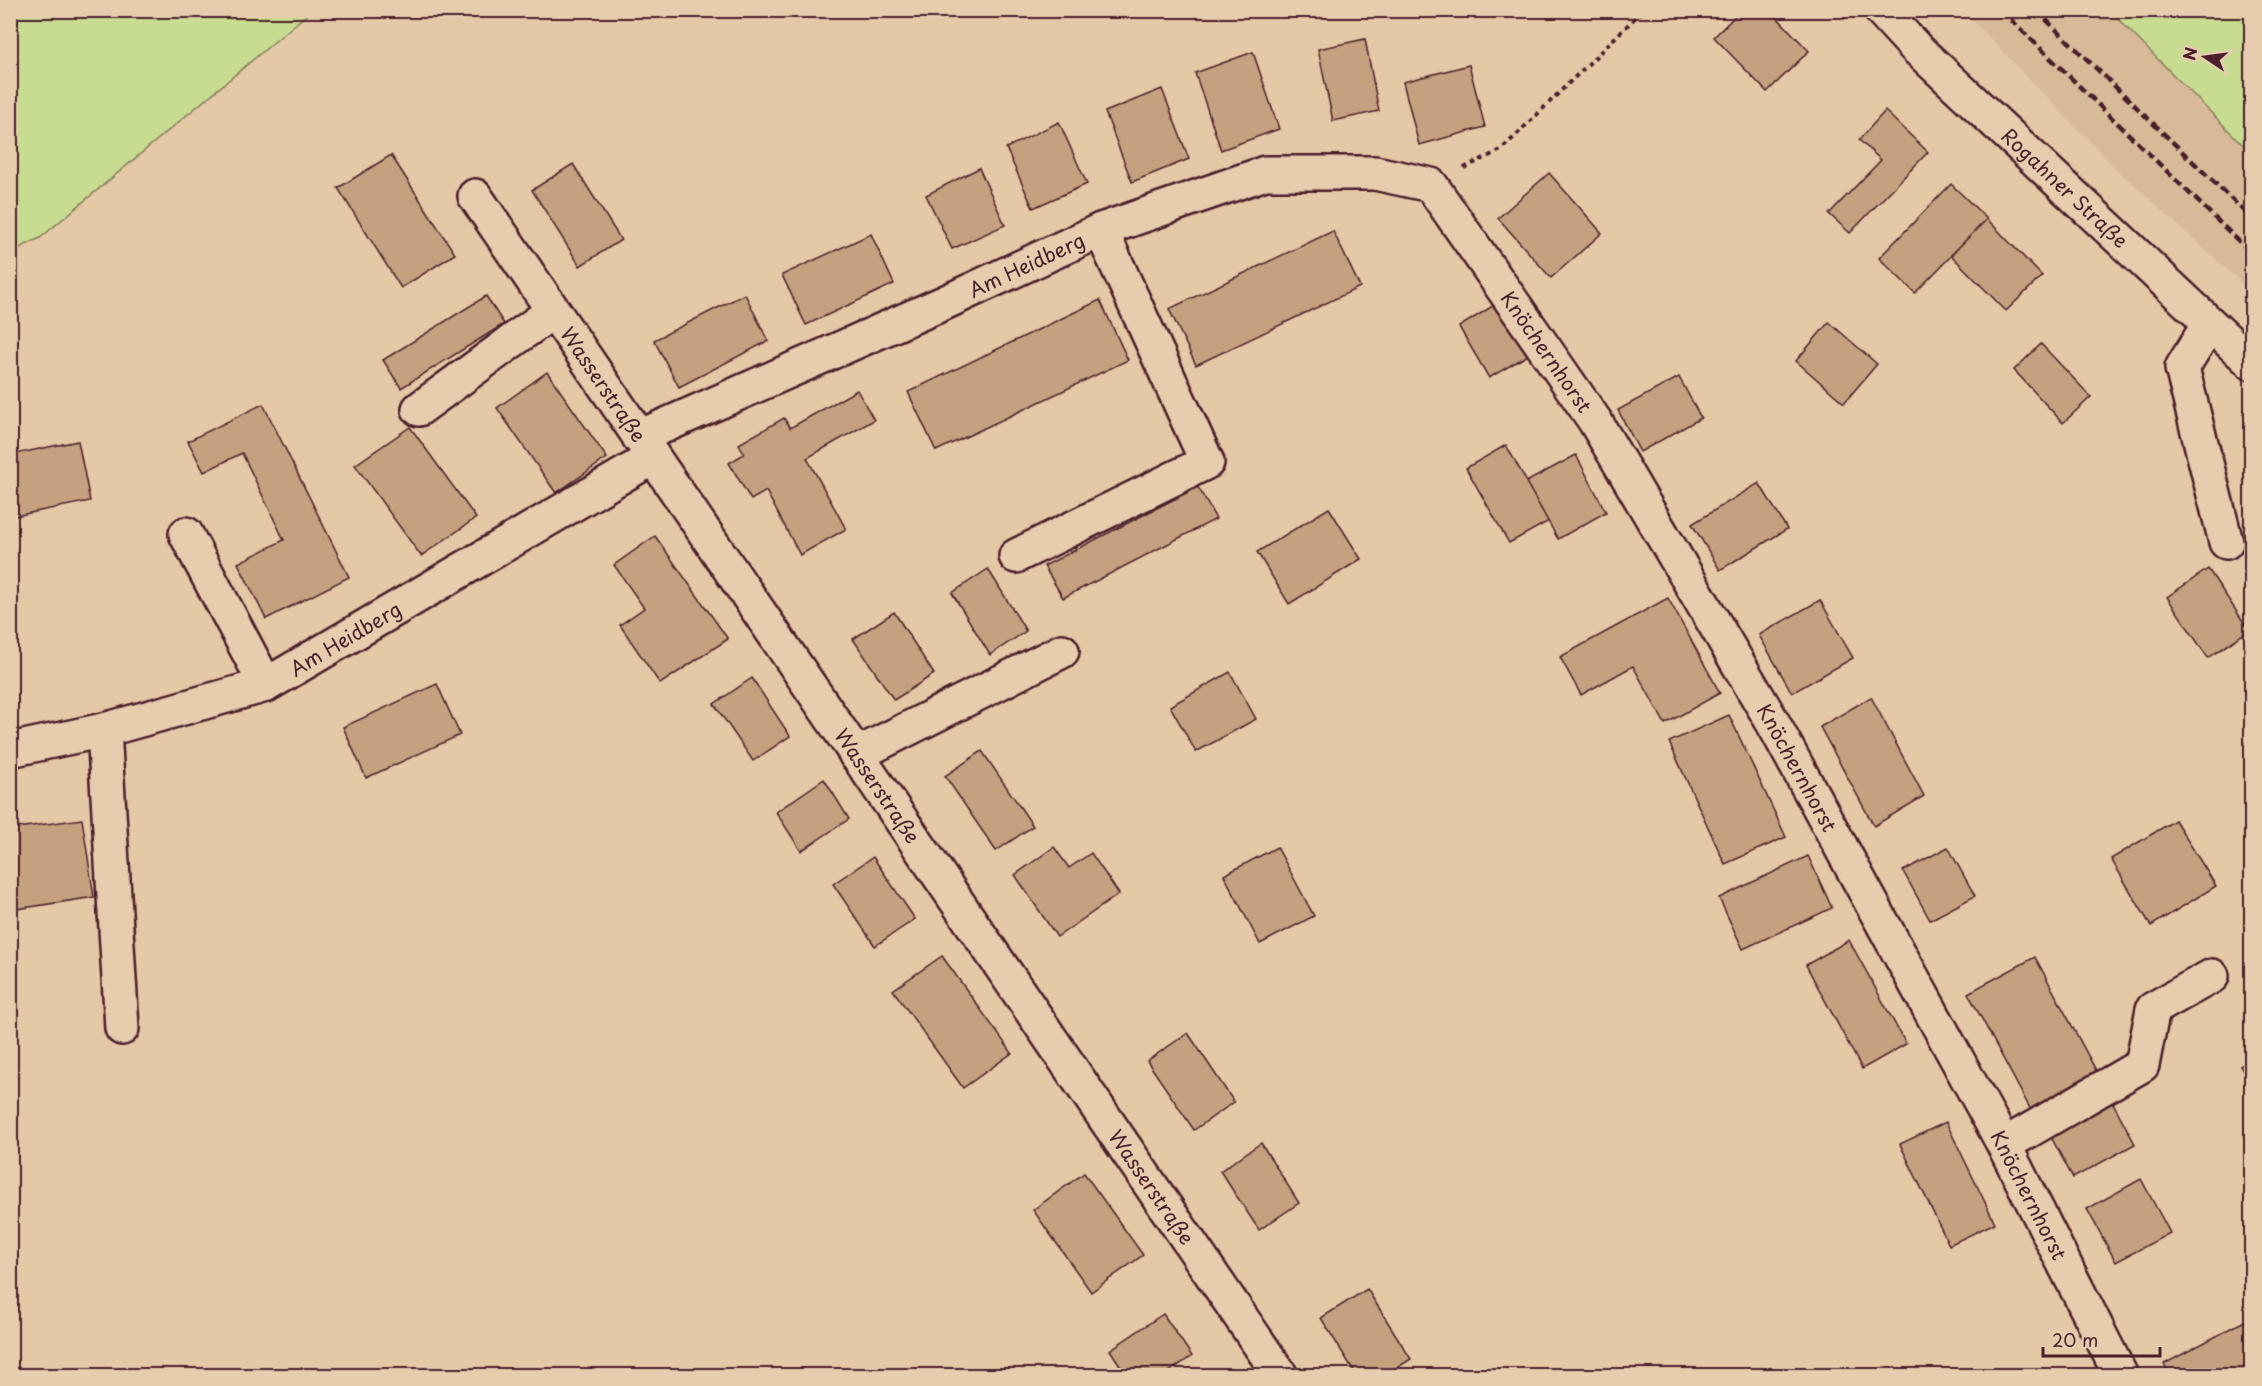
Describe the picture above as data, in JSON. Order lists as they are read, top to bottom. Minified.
{"streets":{"street":["Rogahner Straße","Am Heidberg","Knöchernhorst","Wasserstraße"]},"crossings":[["Am Heidberg","Knöchernhorst"],["Am Heidberg","Wasserstraße"]],"scale_bar":"20 m","north":"left"}
